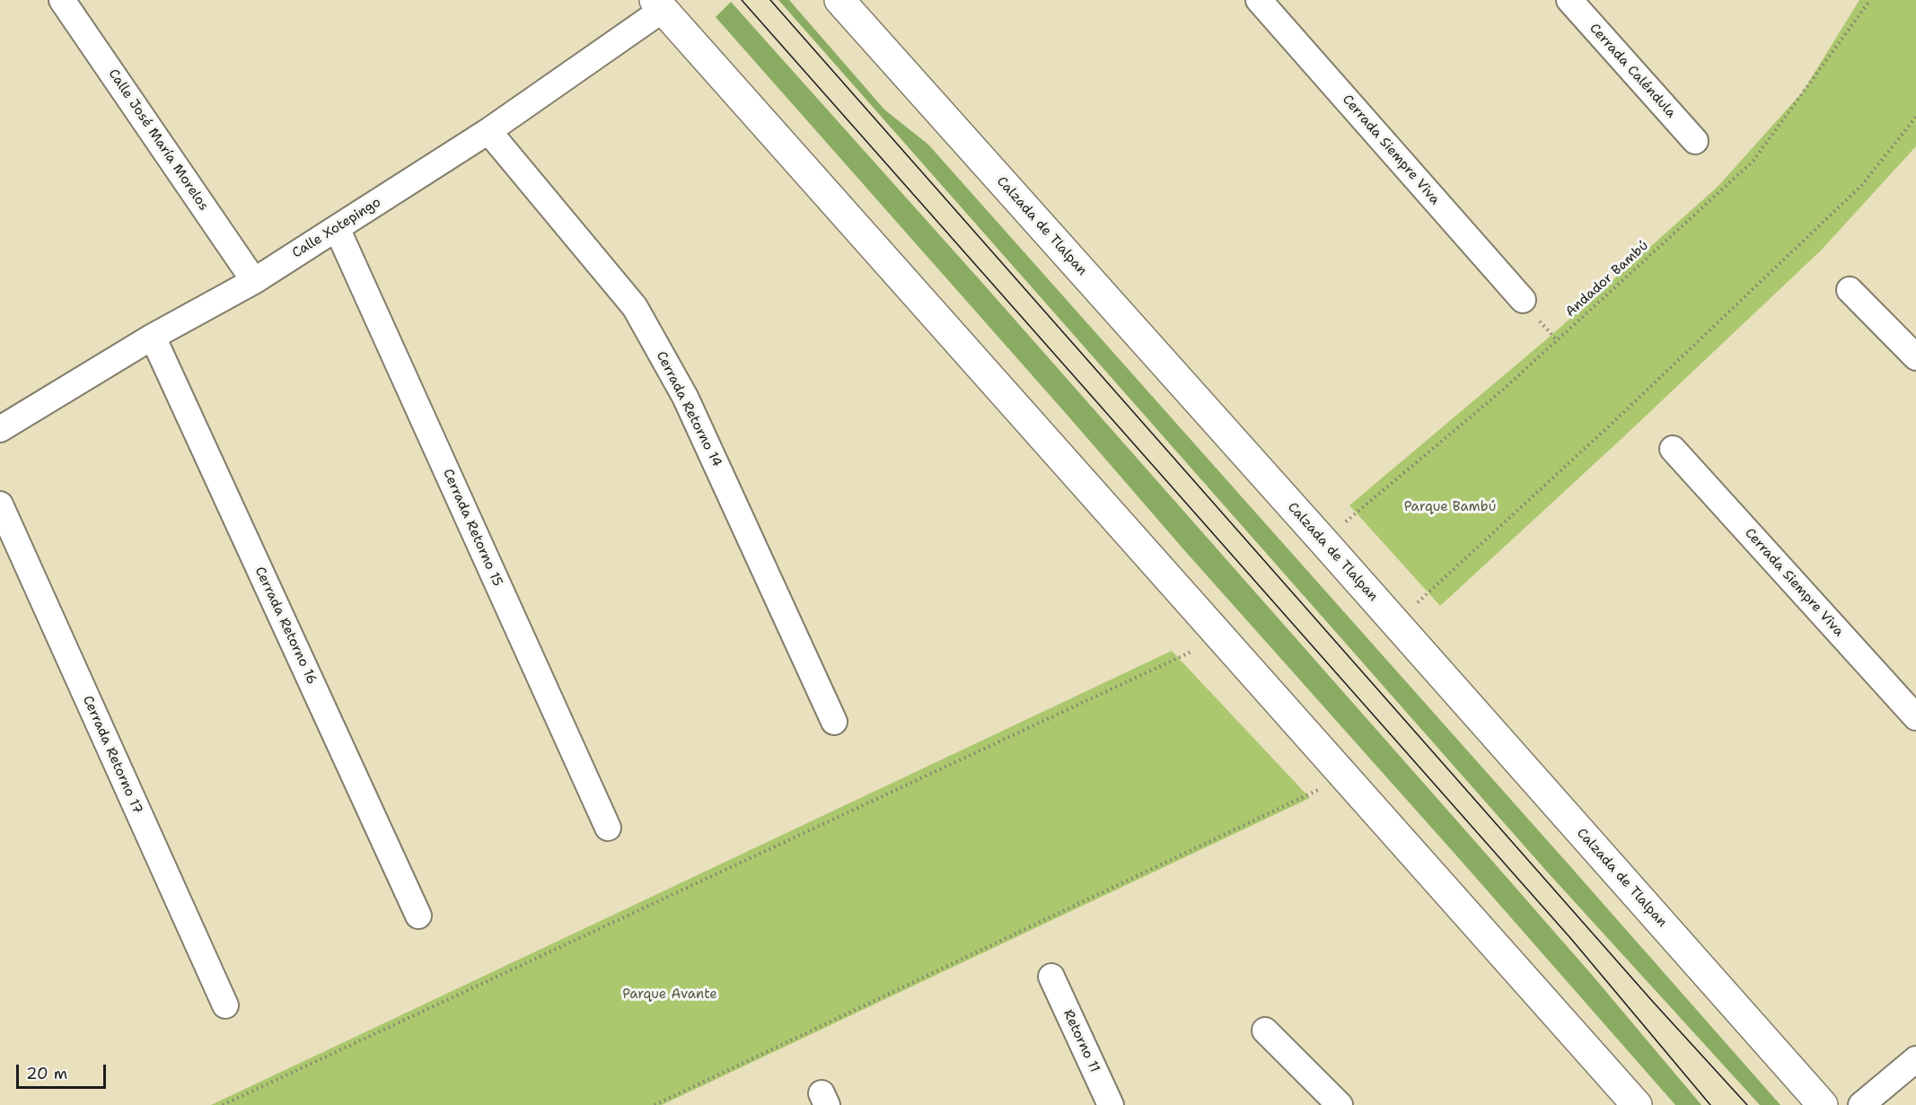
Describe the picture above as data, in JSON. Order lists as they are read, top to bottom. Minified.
{"streets":{"highway":["Calzada de Tlalpan"],"street":["Cerrada Caléndula","Calle José María Morelos","Cerrada Siempre Viva","Calle Xotepingo","Cerrada Retorno 14","Cerrada Retorno 15","Cerrada Retorno 16","Cerrada Retorno 17","Retorno 11"],"path":["Andador Bambú"]},"crossings":[["Calle José María Morelos","Calle Xotepingo"],["Calzada de Tlalpan","Andador Bambú"],["Calle Xotepingo","Cerrada Retorno 14"],["Calle Xotepingo","Cerrada Retorno 15"],["Calle Xotepingo","Cerrada Retorno 16"]],"parks":["Parque Bambú","Parque Avante"],"scale_bar":"20 m"}
